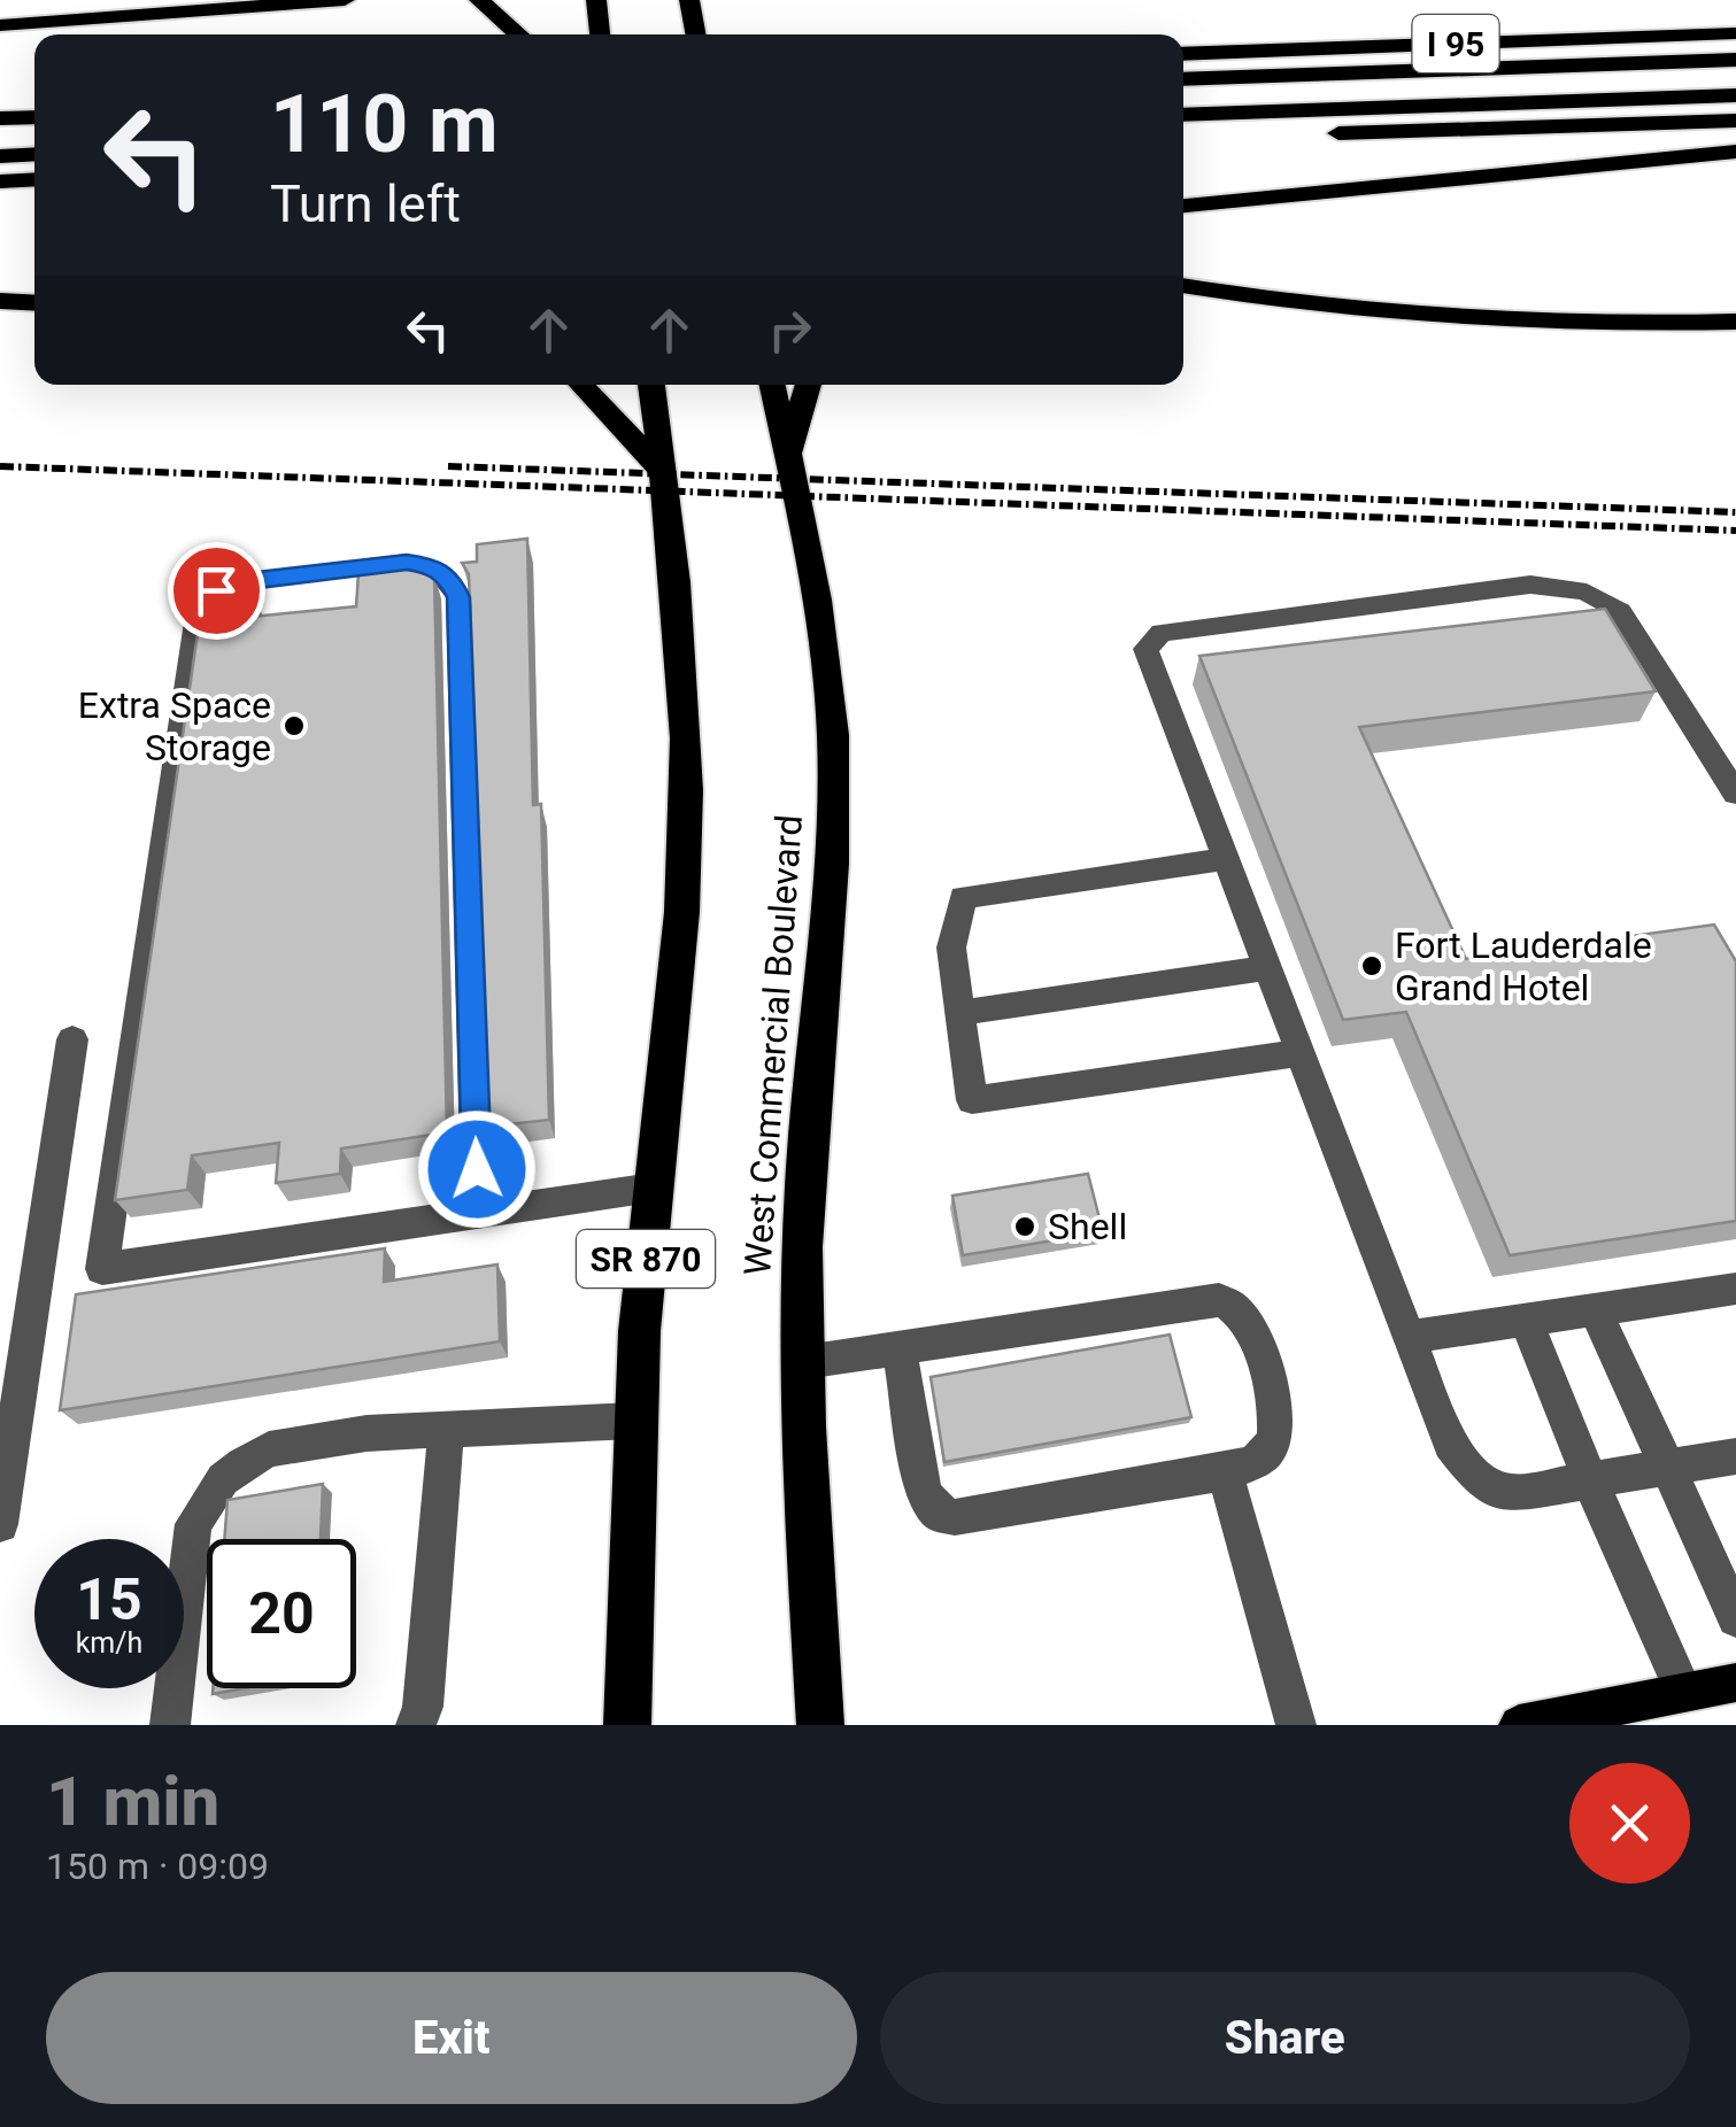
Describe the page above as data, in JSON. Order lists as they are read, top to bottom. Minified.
{"streets":{"highway":["I 95","West Commercial Boulevard","SR 870"]},"places":["Extra Space Storage","Fort Lauderdale Grand Hotel","Shell"],"page":{"turn":["110 m","Turn left"],"speed":"15 km/h","limit":"20","heading":["1 min","150 m · 09:09"],"buttons":["Exit","Share"]}}
